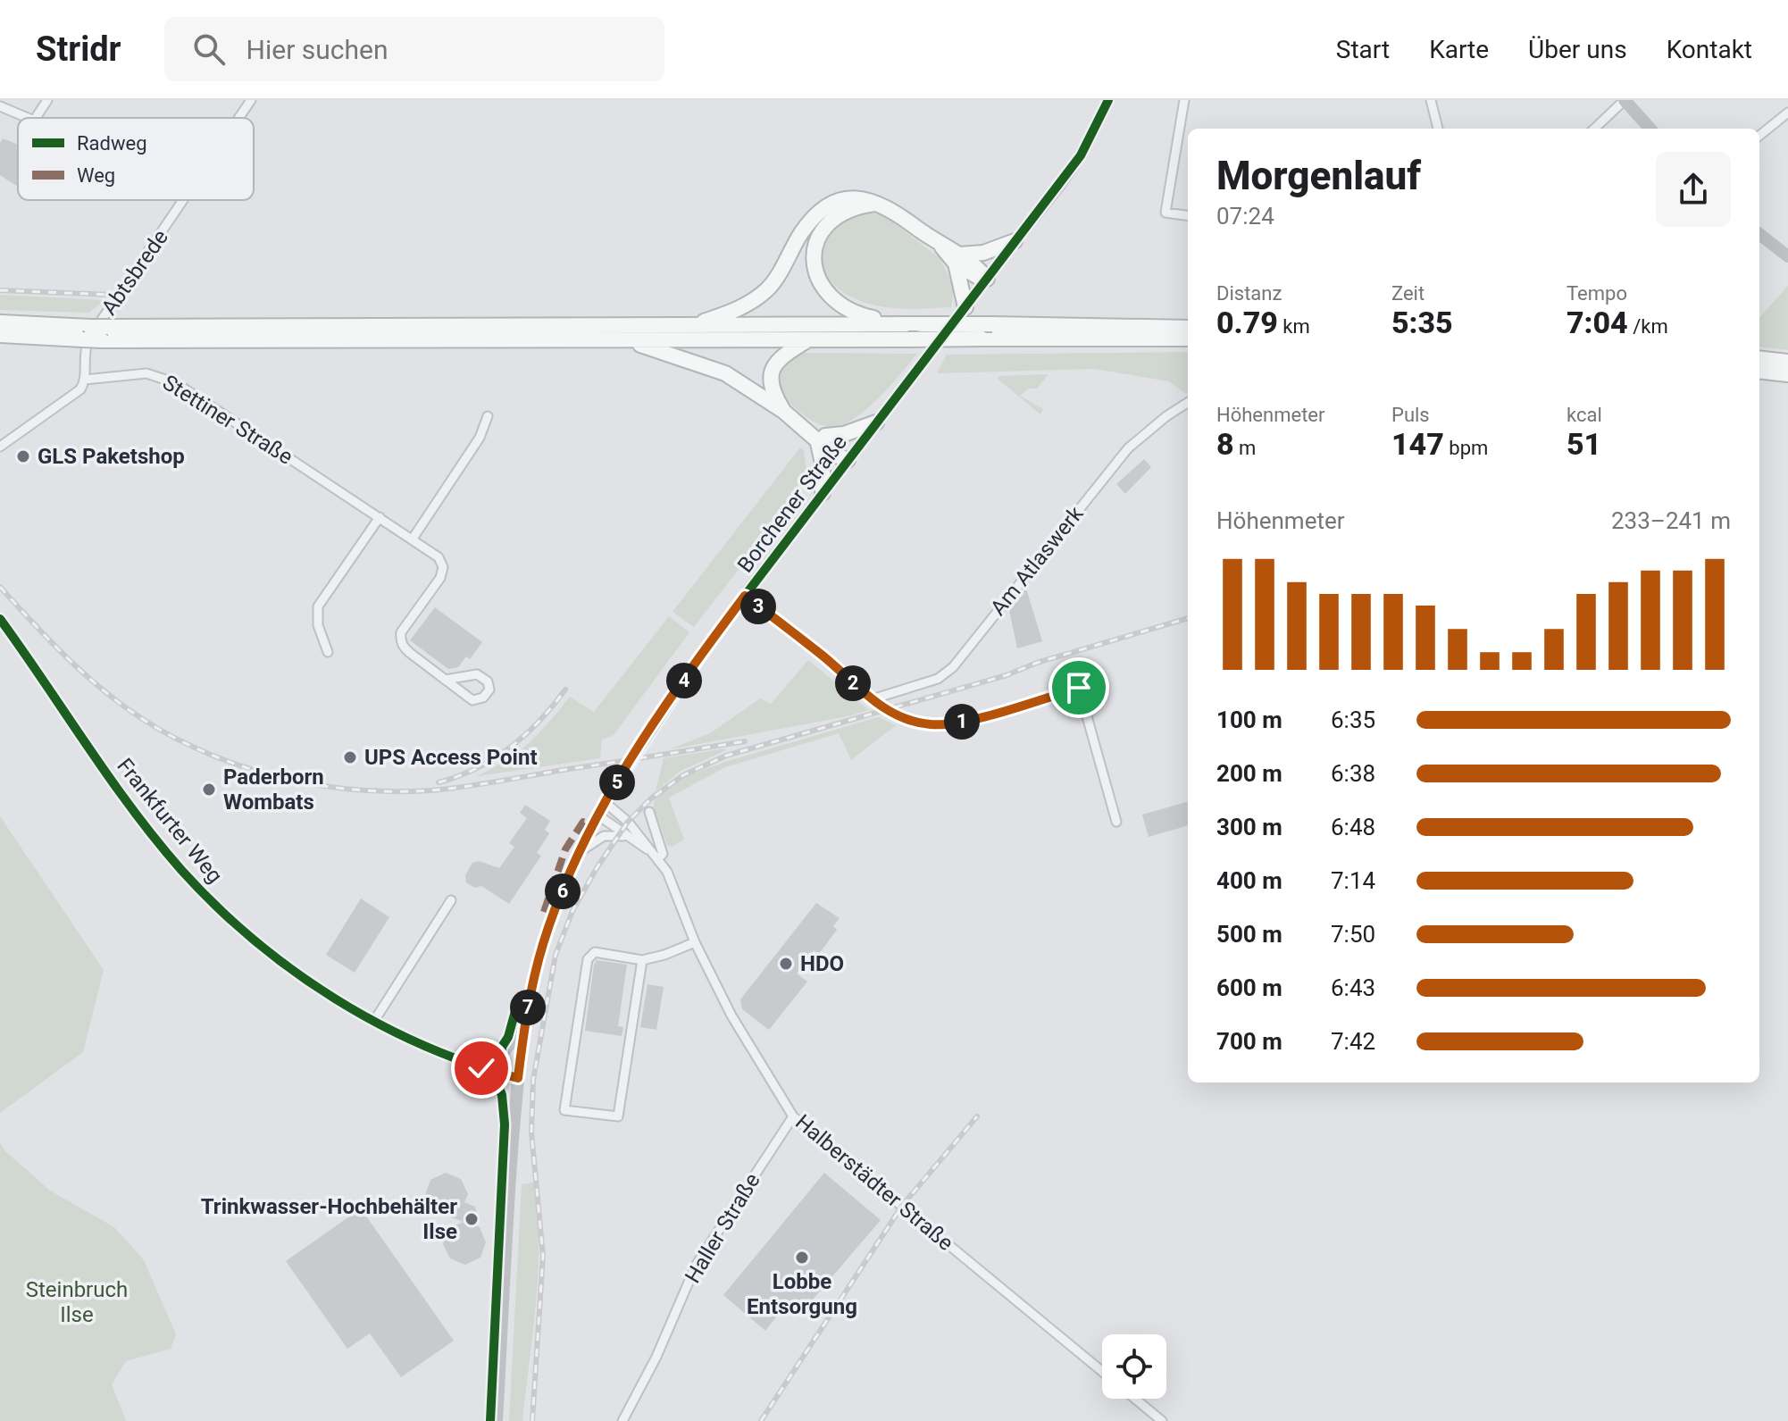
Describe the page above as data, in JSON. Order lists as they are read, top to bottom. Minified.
{"streets":{"main road":["Borchener Straße","Frankfurter Weg"],"street":["Abtsbrede","Stettiner Straße","Am Atlaswerk","Halberstädter Straße","Haller Straße"]},"crossings":[["Abtsbrede","Stettiner Straße"],["Borchener Straße","Frankfurter Weg"],["Borchener Straße","Halberstädter Straße"],["Halberstädter Straße","Haller Straße"]],"parks":["Steinbruch Ilse"],"places":["GLS Paketshop","UPS Access Point","Paderborn Wombats","HDO","Trinkwasser-Hochbehälter Ilse","Lobbe Entsorgung"],"legend":["Radweg","Weg"],"page":{"header":"Stridr","search":"Hier suchen","nav":["Start","Karte","Über uns","Kontakt"],"heading":["Morgenlauf","07:24"],"stats":[["Distanz","0.79 km"],["Zeit","5:35"],["Tempo","7:04 /km"],["Höhenmeter","8 m"],["Puls","147 bpm"],["kcal","51"]],"chart":["Höhenmeter","233–241 m"],"pins":["3","4","2","1","5","6","7"],"list":[{"name":"100 m","note":"6:35"},{"name":"200 m","note":"6:38"},{"name":"300 m","note":"6:48"},{"name":"400 m","note":"7:14"},{"name":"500 m","note":"7:50"},{"name":"600 m","note":"6:43"},{"name":"700 m","note":"7:42"}]}}
